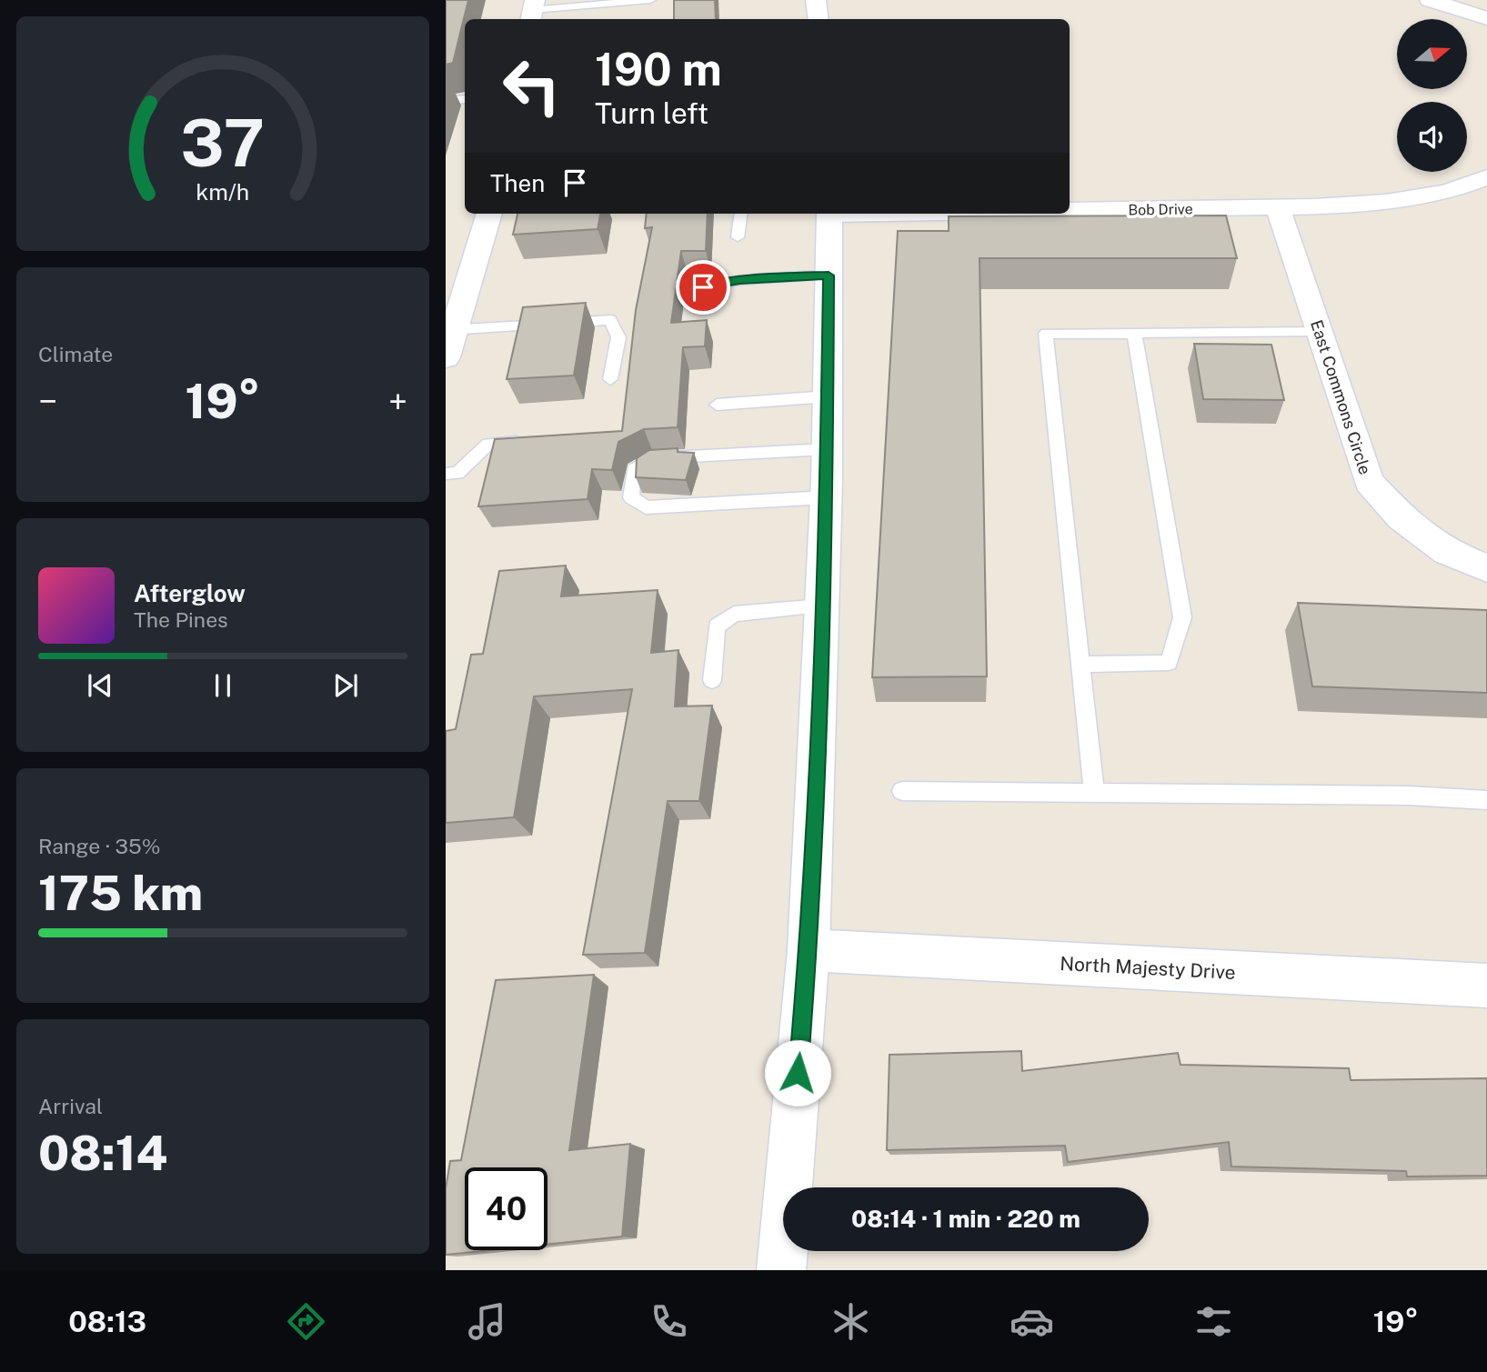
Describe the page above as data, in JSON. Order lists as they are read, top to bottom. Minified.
{"streets":{"street":["Bob Drive","East Commons Circle","North Majesty Drive"]},"crossings":[["Bob Drive","East Commons Circle"]],"north":"right","page":{"turn":["190 m","Turn left"],"then":"Then","tile":["Climate",["Range · 35%","175 km"],["Arrival","08:14"]],"heat":["−","19°","+"],"song":["Afterglow","The Pines"],"limit":"40","trip":"08:14 · 1 min · 220 m","tabs":["08:13","19°"],"gauge":["37","km/h"]}}
